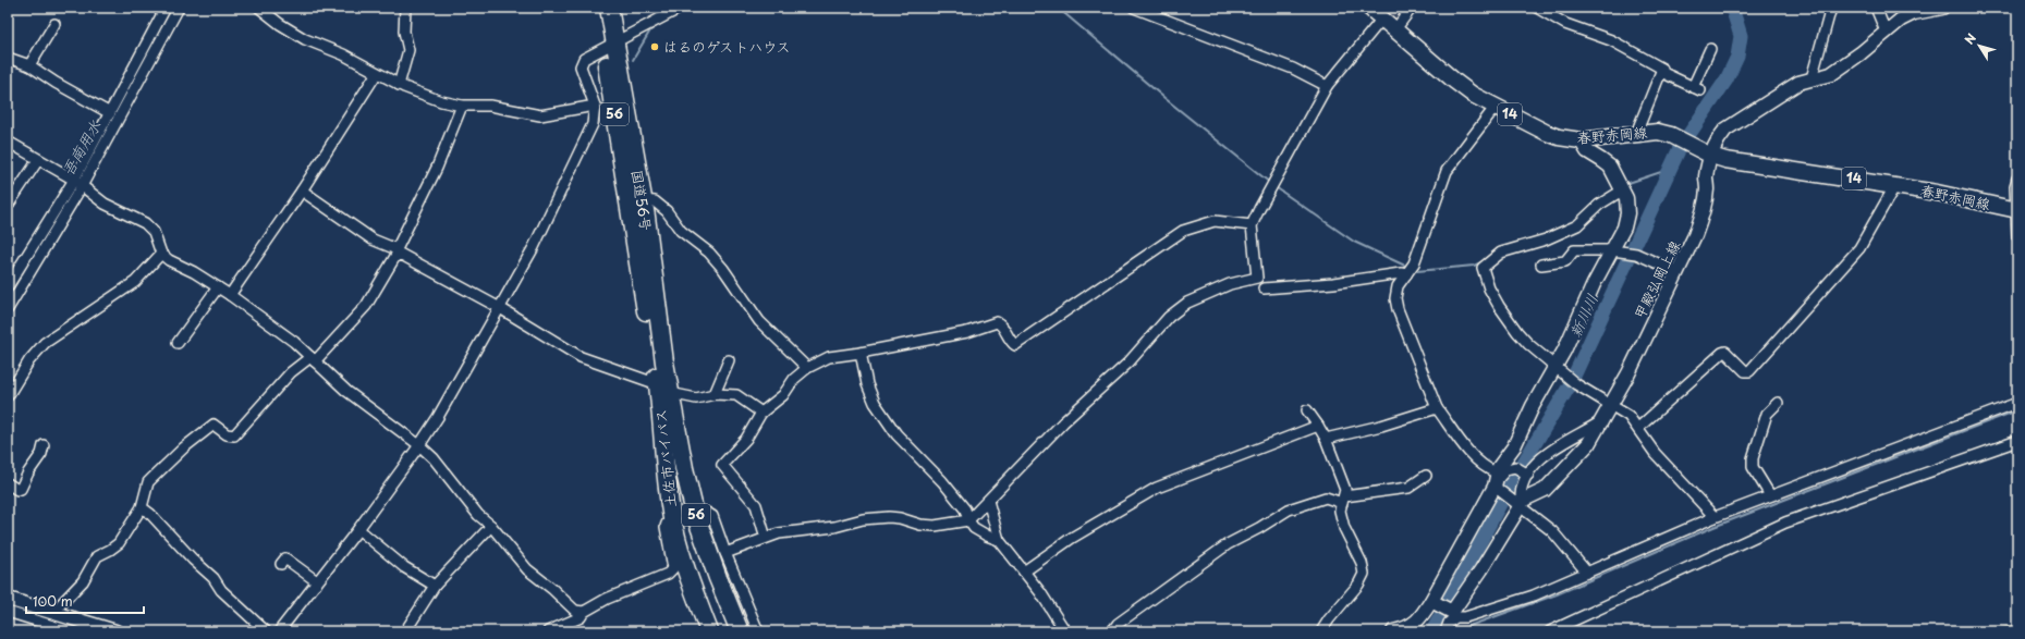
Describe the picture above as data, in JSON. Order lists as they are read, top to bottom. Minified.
{"streets":{"highway":["56","国道56号","土佐市バイパス"],"main road":["14","春野赤岡線","甲殿弘岡上線"]},"crossings":[["春野赤岡線","甲殿弘岡上線"],["国道56号","土佐市バイパス"]],"water":["吾南用水","新川川"],"places":["はるのゲストハウス"],"scale_bar":"100 m","north":"top left"}
